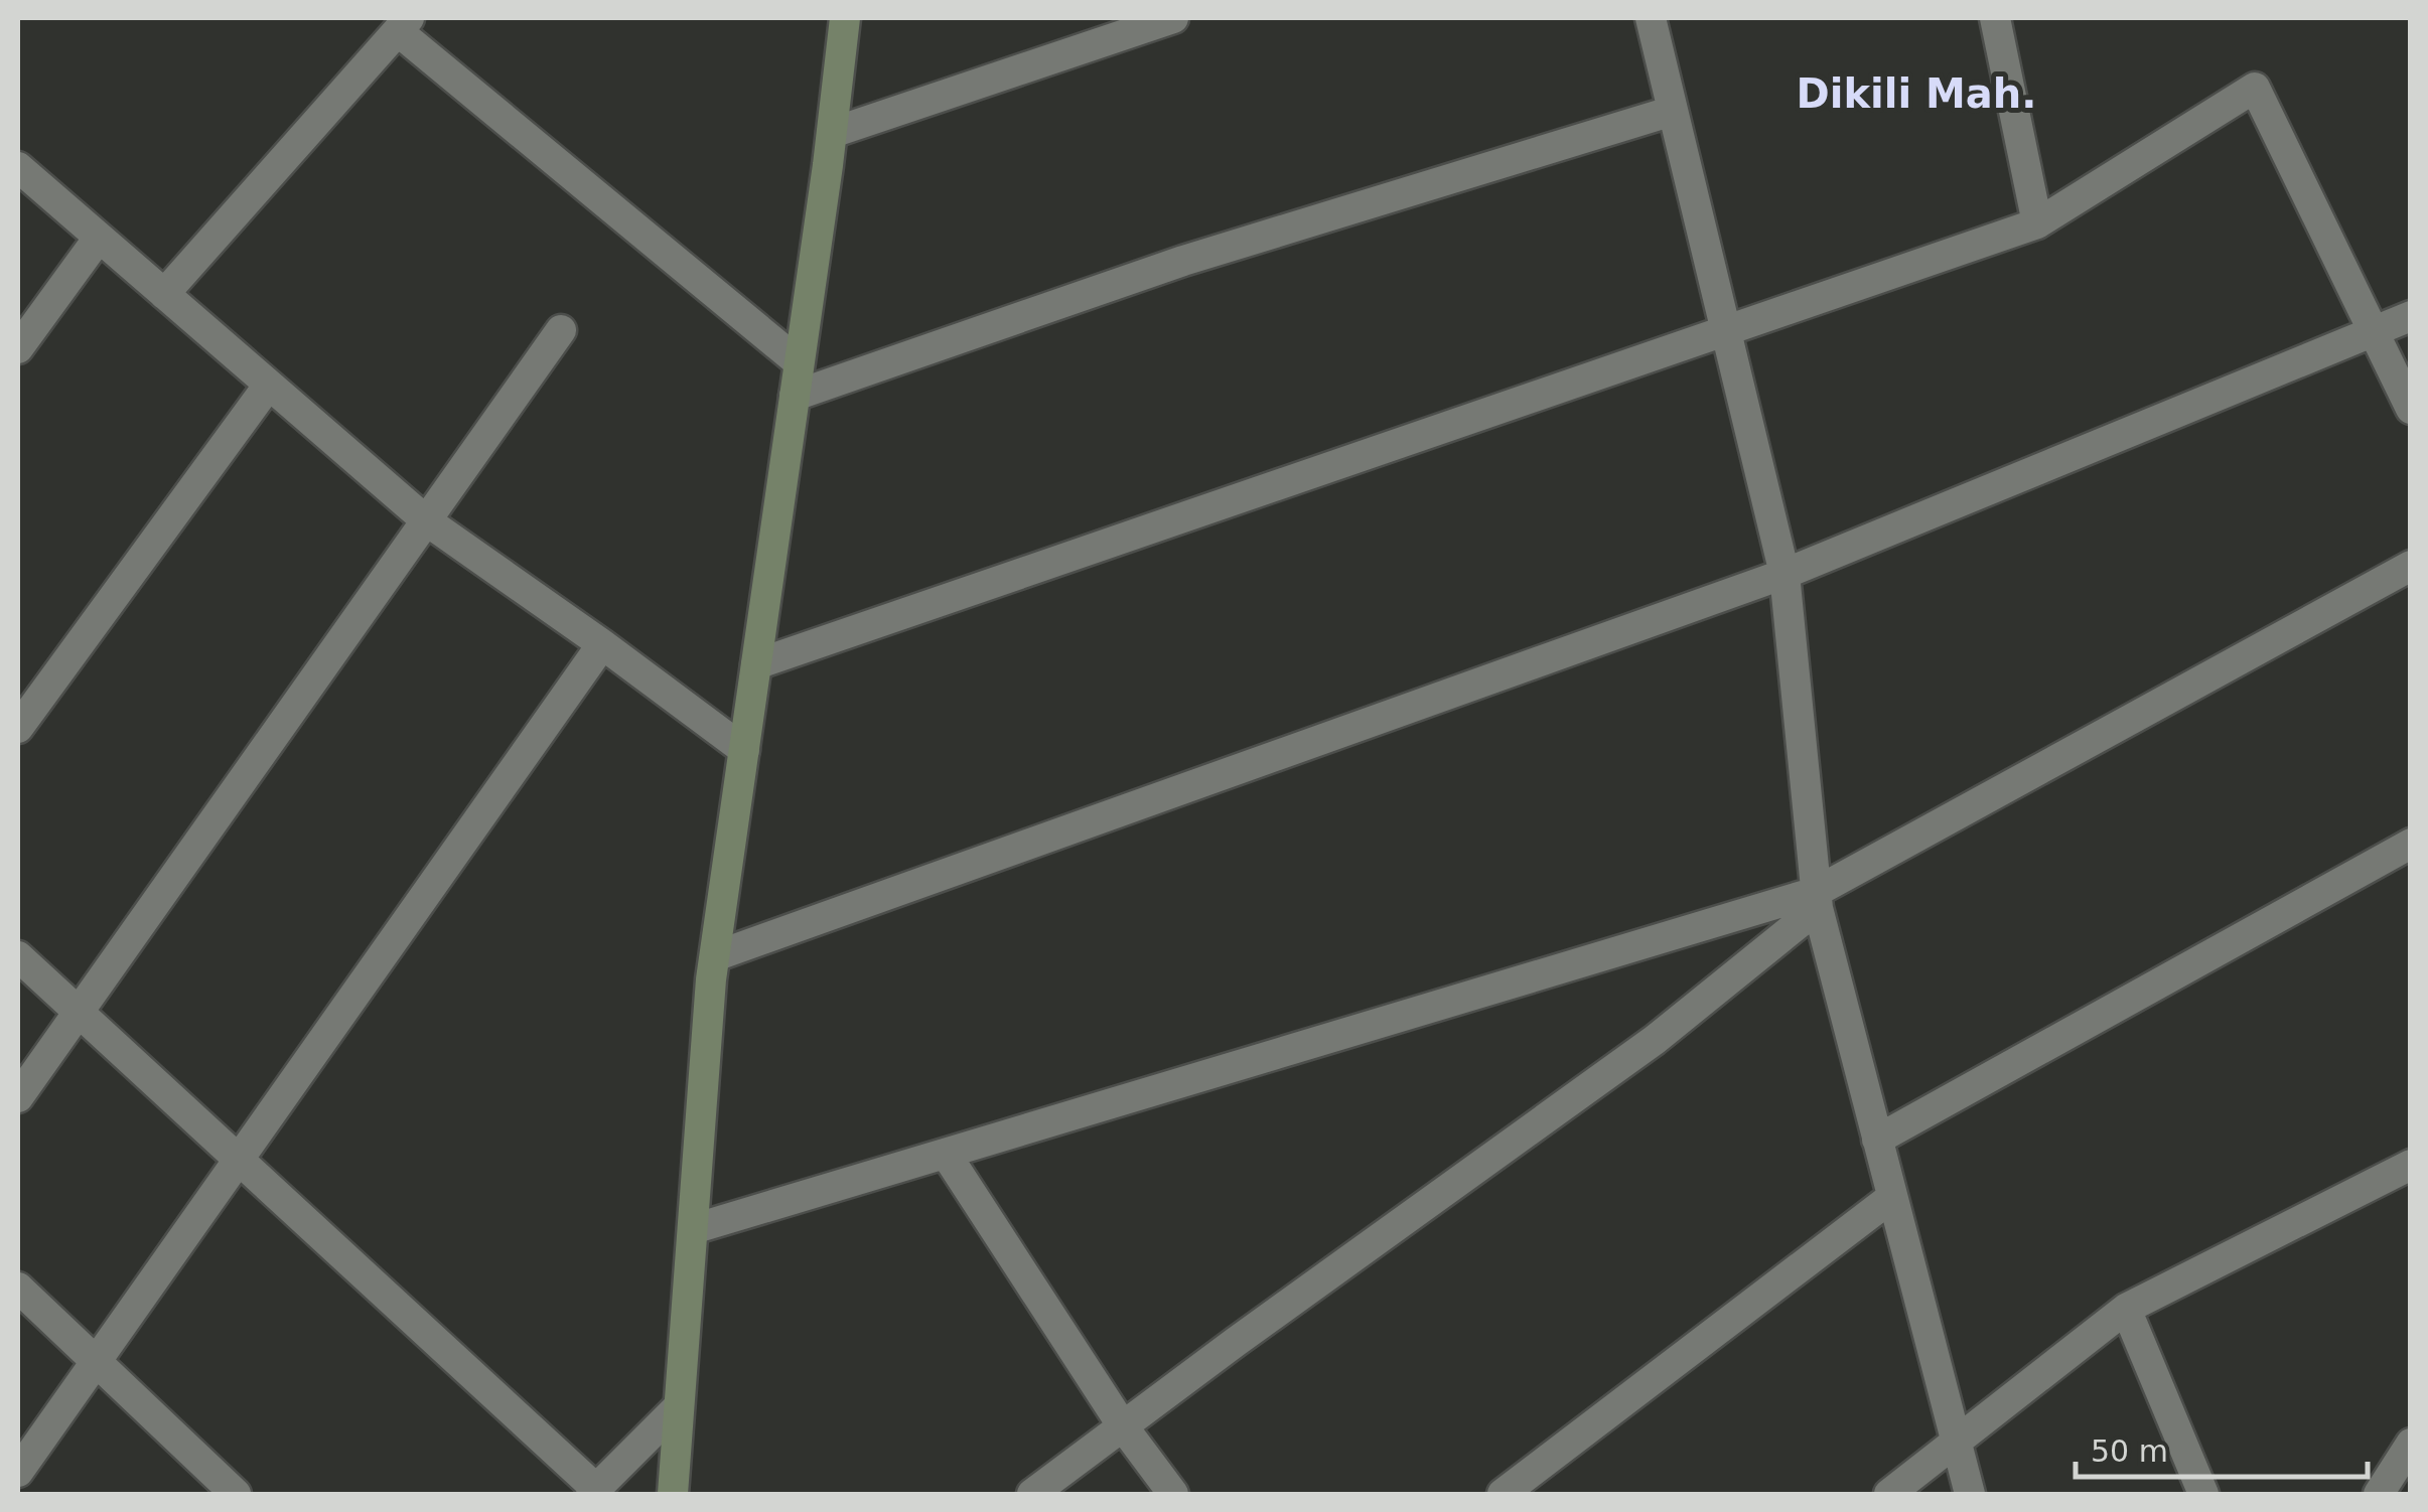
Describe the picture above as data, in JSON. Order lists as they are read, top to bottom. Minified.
{"districts":["Dikili Mah."],"scale_bar":"50 m"}
